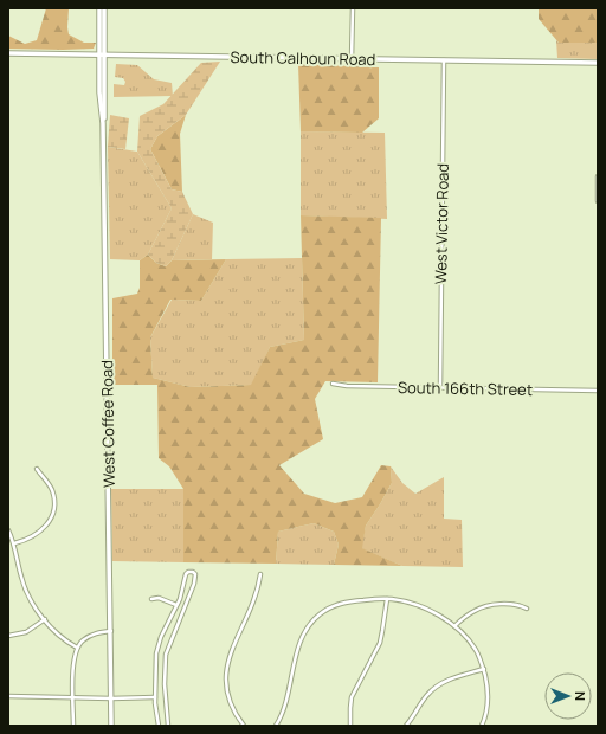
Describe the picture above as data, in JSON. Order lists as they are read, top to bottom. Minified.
{"streets":{"street":["South Calhoun Road","West Victor Road","South 166th Street","West Coffee Road"]},"crossings":[["South Calhoun Road","West Victor Road"],["South Calhoun Road","West Coffee Road"],["West Victor Road","South 166th Street"]],"north":"right"}
